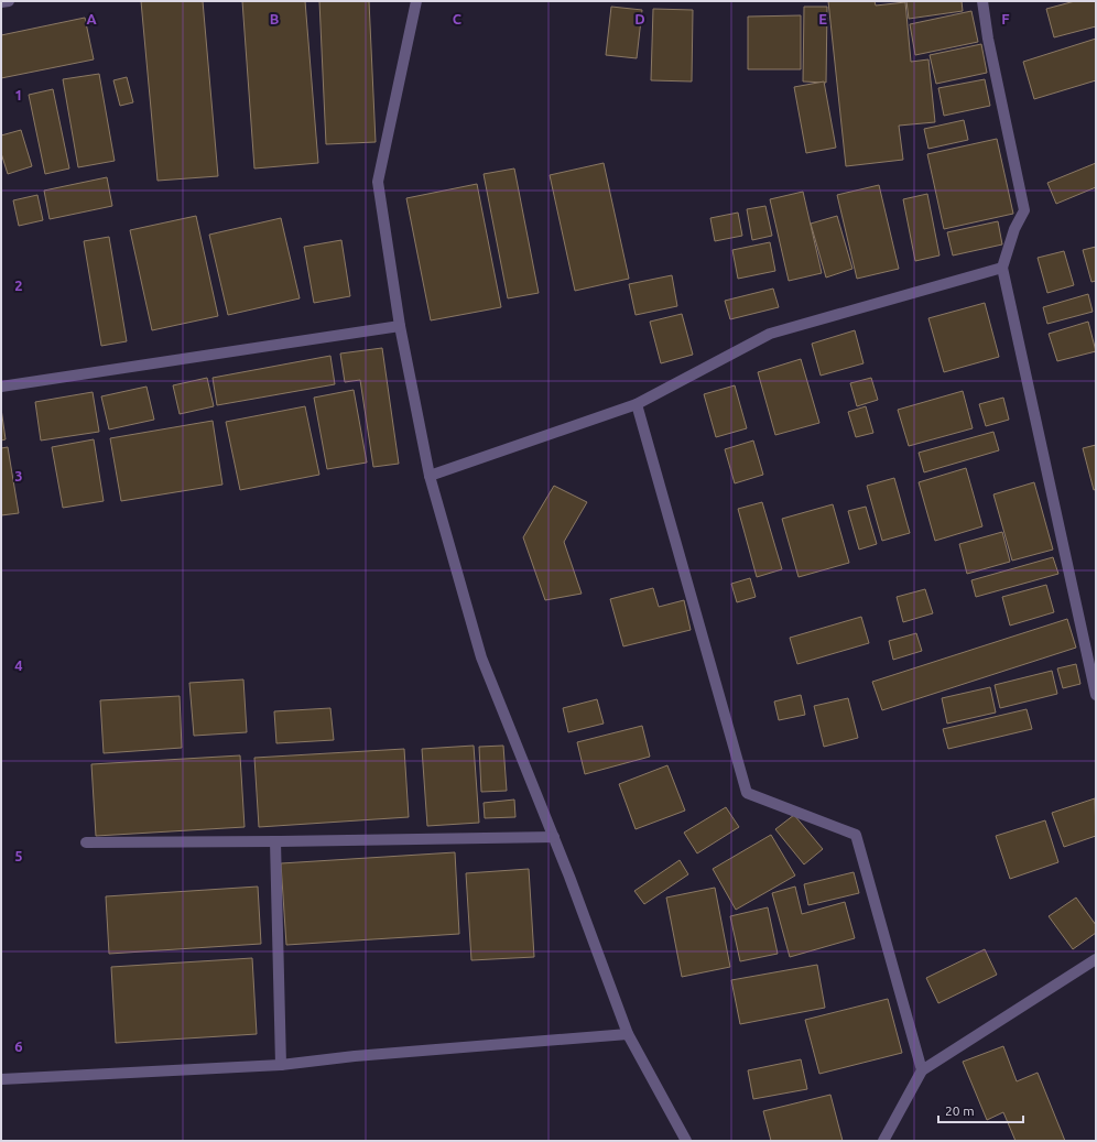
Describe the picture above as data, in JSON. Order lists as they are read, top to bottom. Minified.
{"scale_bar":"20 m","grid":{"columns":["A","B","C","D","E","F"],"rows":["1","2","3","4","5","6"]}}
